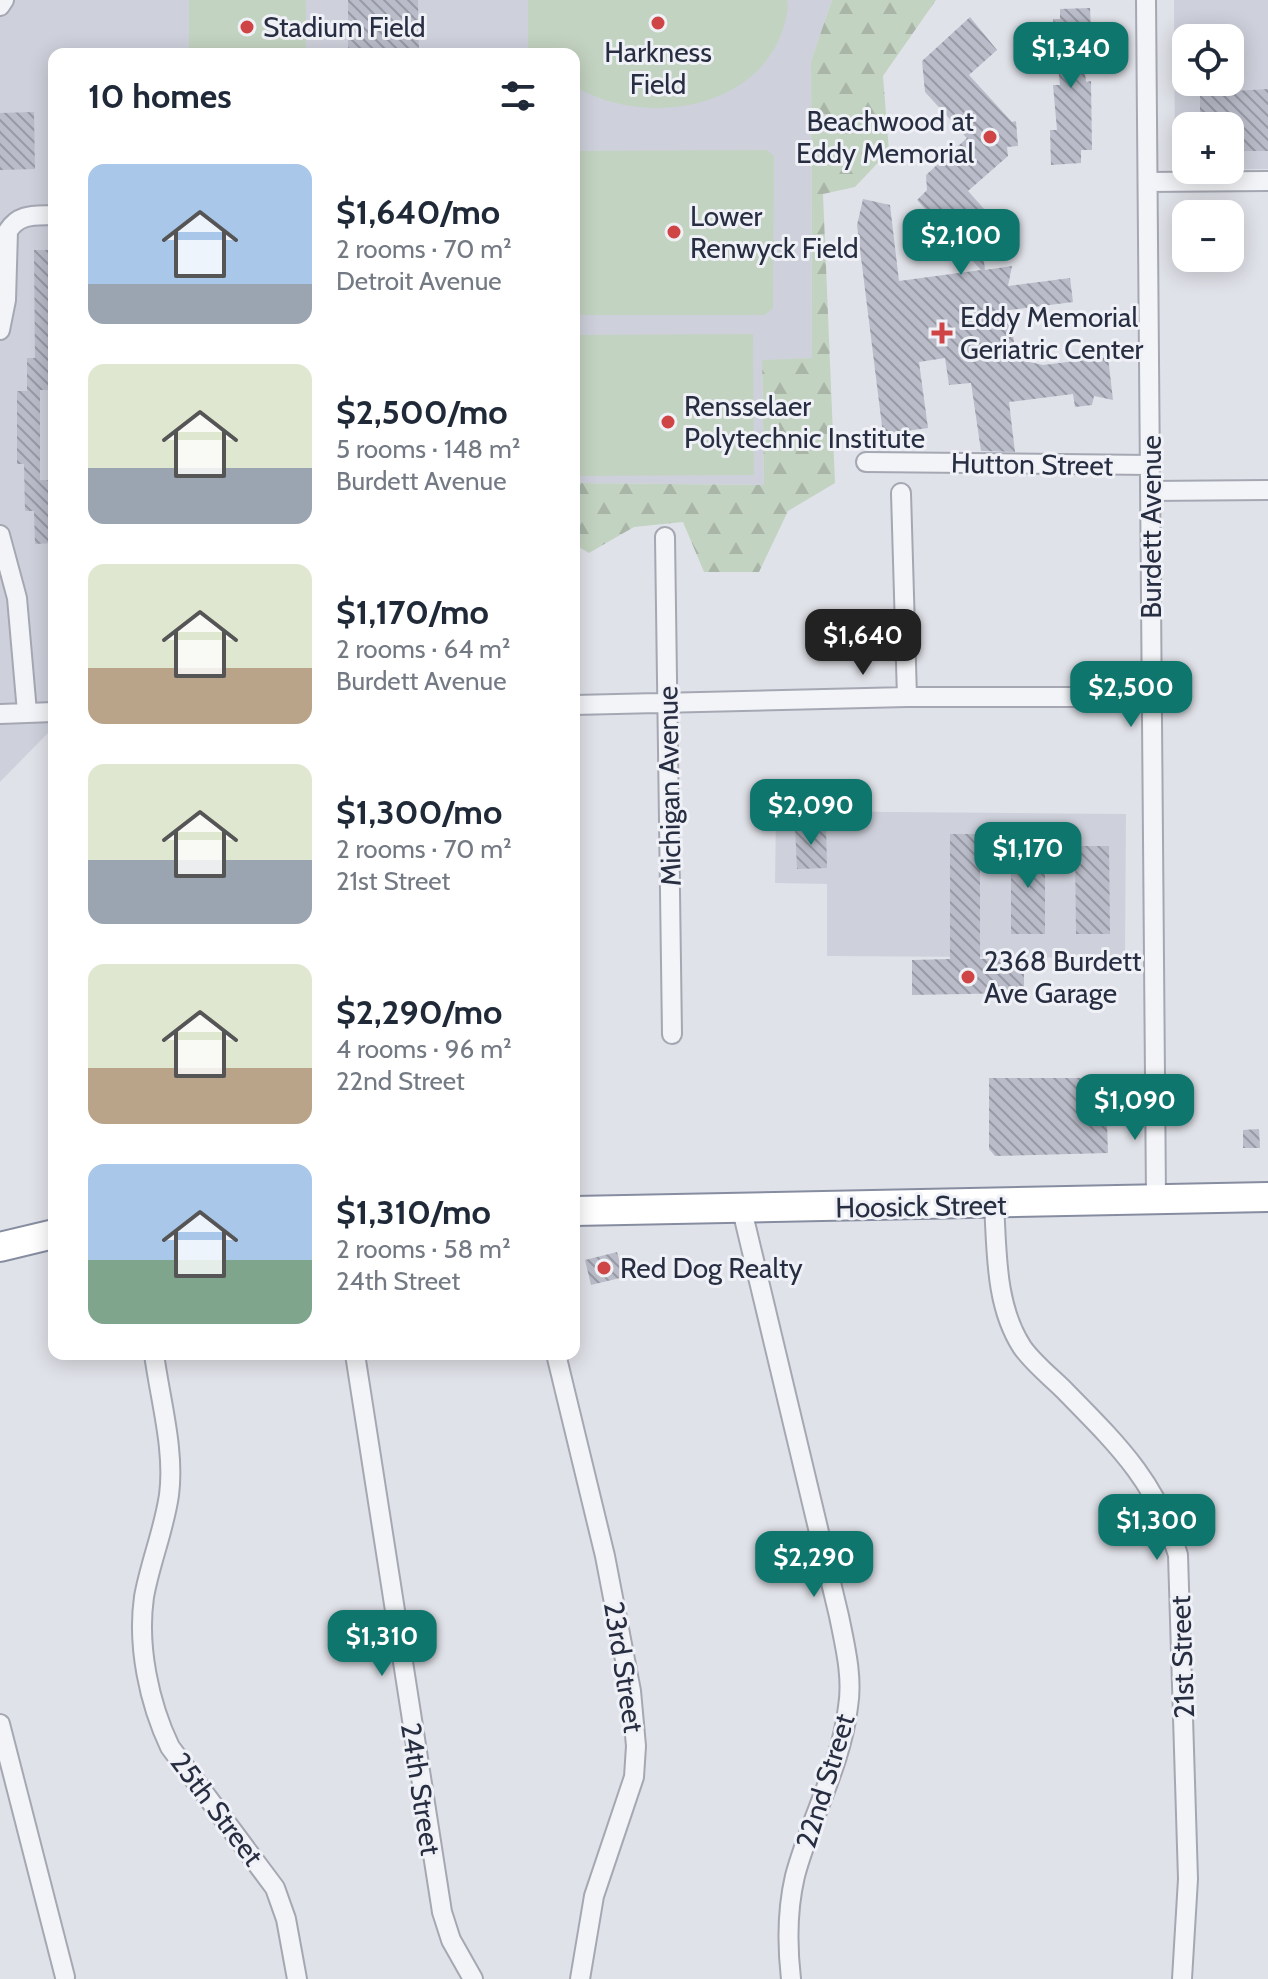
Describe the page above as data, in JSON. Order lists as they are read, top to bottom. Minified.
{"streets":{"highway":["Hoosick Street"],"street":["Hutton Street","Burdett Avenue","Michigan Avenue","21st Street","23rd Street","22nd Street","24th Street","25th Street"]},"crossings":[["Hutton Street","Burdett Avenue"],["Burdett Avenue","Hoosick Street"],["Hoosick Street","21st Street"],["Hoosick Street","22nd Street"]],"places":{"other":["Harkness Field","Stadium Field","Beachwood at Eddy Memorial","Lower Renwyck Field","Rensselaer Polytechnic Institute","2368 Burdett Ave Garage","Red Dog Realty"],"health":["Eddy Memorial Geriatric Center"]},"page":{"price":["$1,340","$2,100","$1,640","$2,500","$2,090","$1,170","$1,090","$1,300","$2,290","$1,310"],"map_buttons":["+","−"],"heading":"10 homes","list":[{"name":"$1,640/mo","note":"2 rooms · 70 m² · Detroit Avenue"},{"name":"$2,500/mo","note":"5 rooms · 148 m² · Burdett Avenue"},{"name":"$1,170/mo","note":"2 rooms · 64 m² · Burdett Avenue"},{"name":"$1,300/mo","note":"2 rooms · 70 m² · 21st Street"},{"name":"$2,290/mo","note":"4 rooms · 96 m² · 22nd Street"},{"name":"$1,310/mo","note":"2 rooms · 58 m² · 24th Street"}]}}
